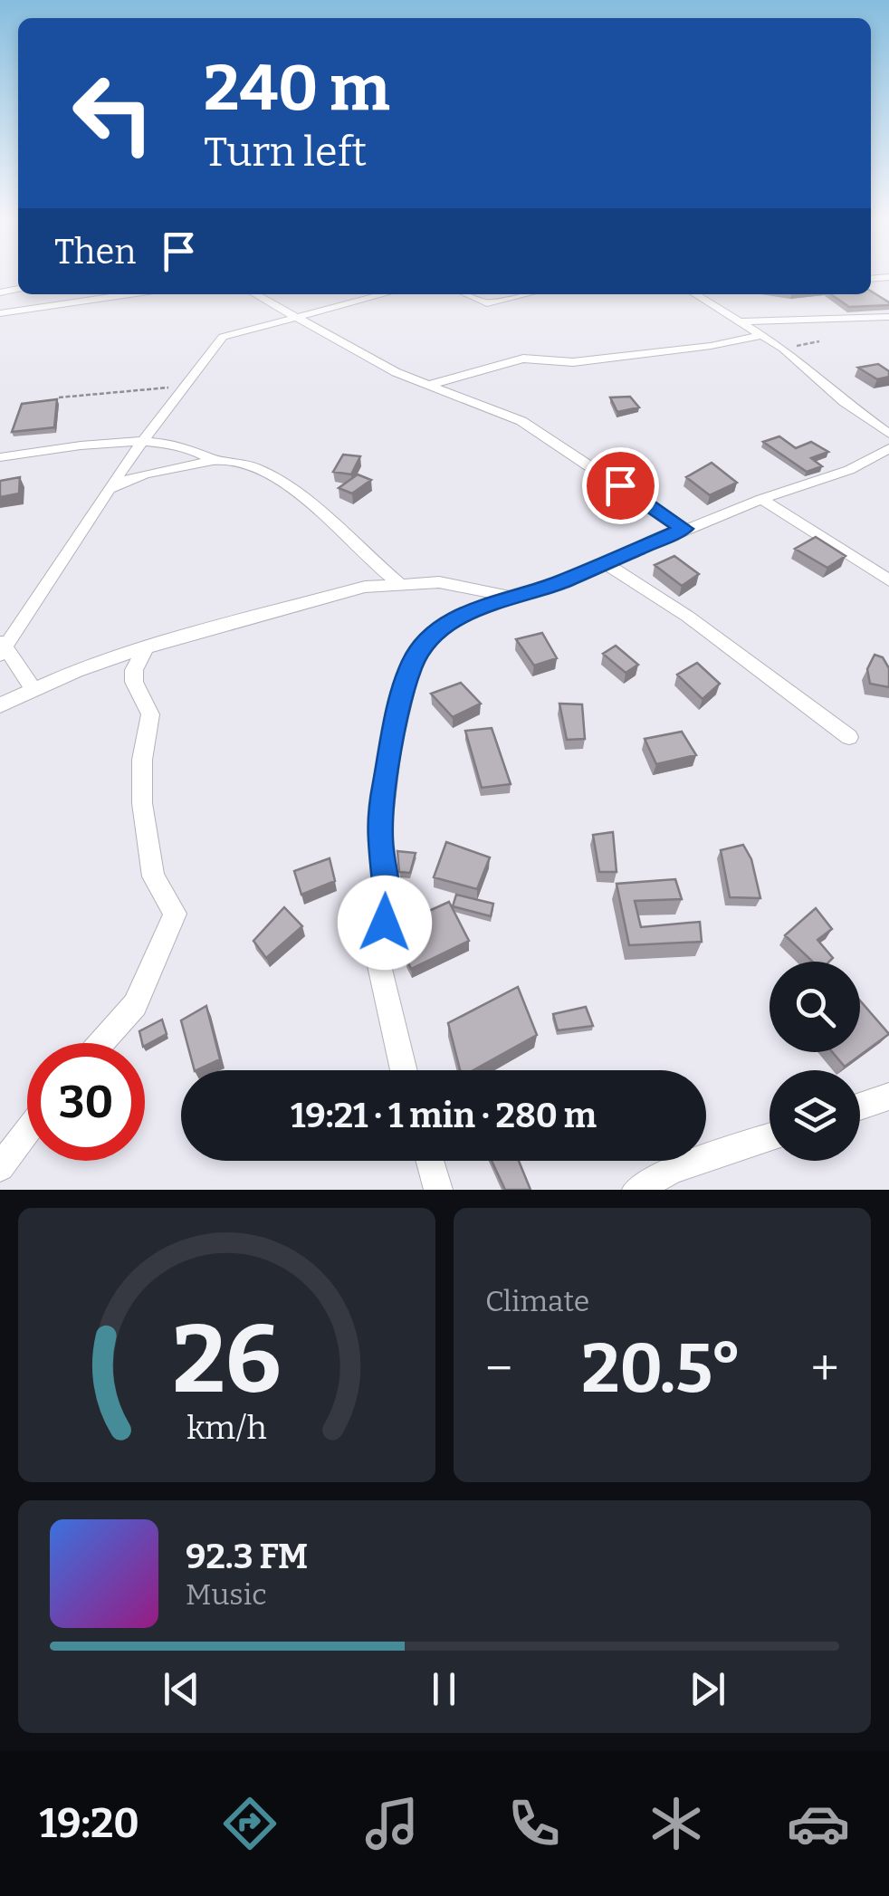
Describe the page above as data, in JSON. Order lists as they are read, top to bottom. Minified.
{"page":{"turn":["240 m","Turn left"],"then":"Then","limit":"30","trip":"19:21 · 1 min · 280 m","tile":"Climate","heat":["−","20.5°","+"],"song":["92.3 FM","Music"],"tabs":"19:20","gauge":["26","km/h"]}}
